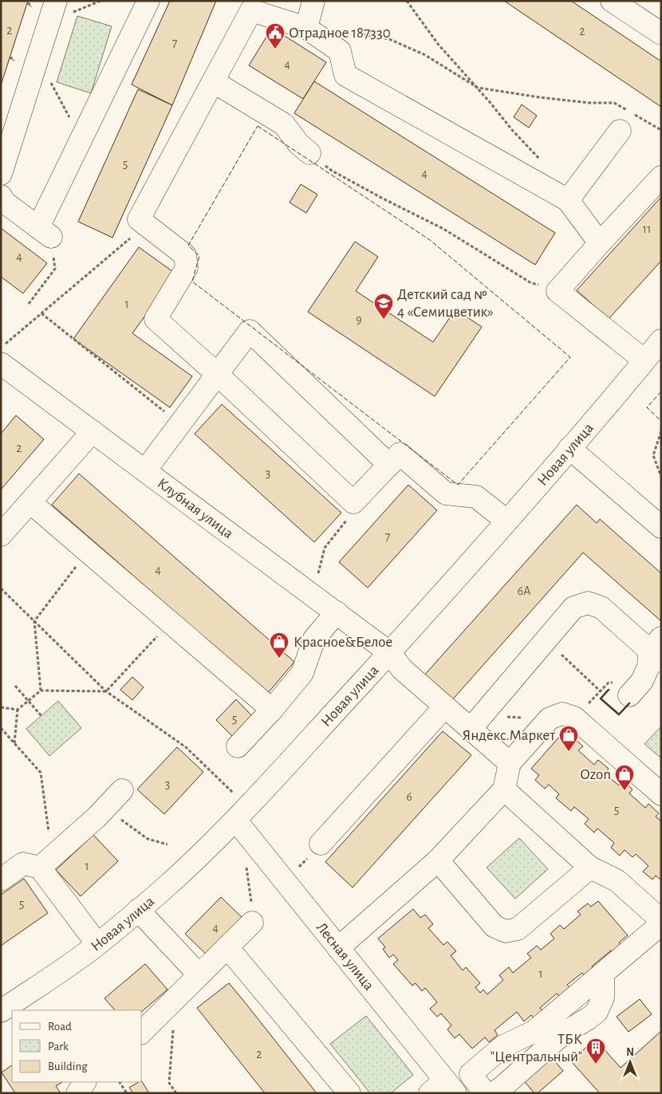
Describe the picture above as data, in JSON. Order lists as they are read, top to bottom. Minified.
{"streets":{"street":["Новая улица","Клубная улица","Лесная улица"]},"crossings":[["Новая улица","Клубная улица"],["Новая улица","Лесная улица"]],"places":{"public building":["Отрадное 187330"],"school or university":["Детский сад № 4 «Семицветик»"],"shop":["Красное&Белое","Яндекс.Маркет","Ozon"],"building":["ТБК \"Центральный\""]},"house_numbers":["2","2","7","4","5","4","11","4","1","9","2","3","7","4","6А","5","3","6","5","1","5","4","1","2"],"legend":["Road","Park","Building"],"north":"top"}
